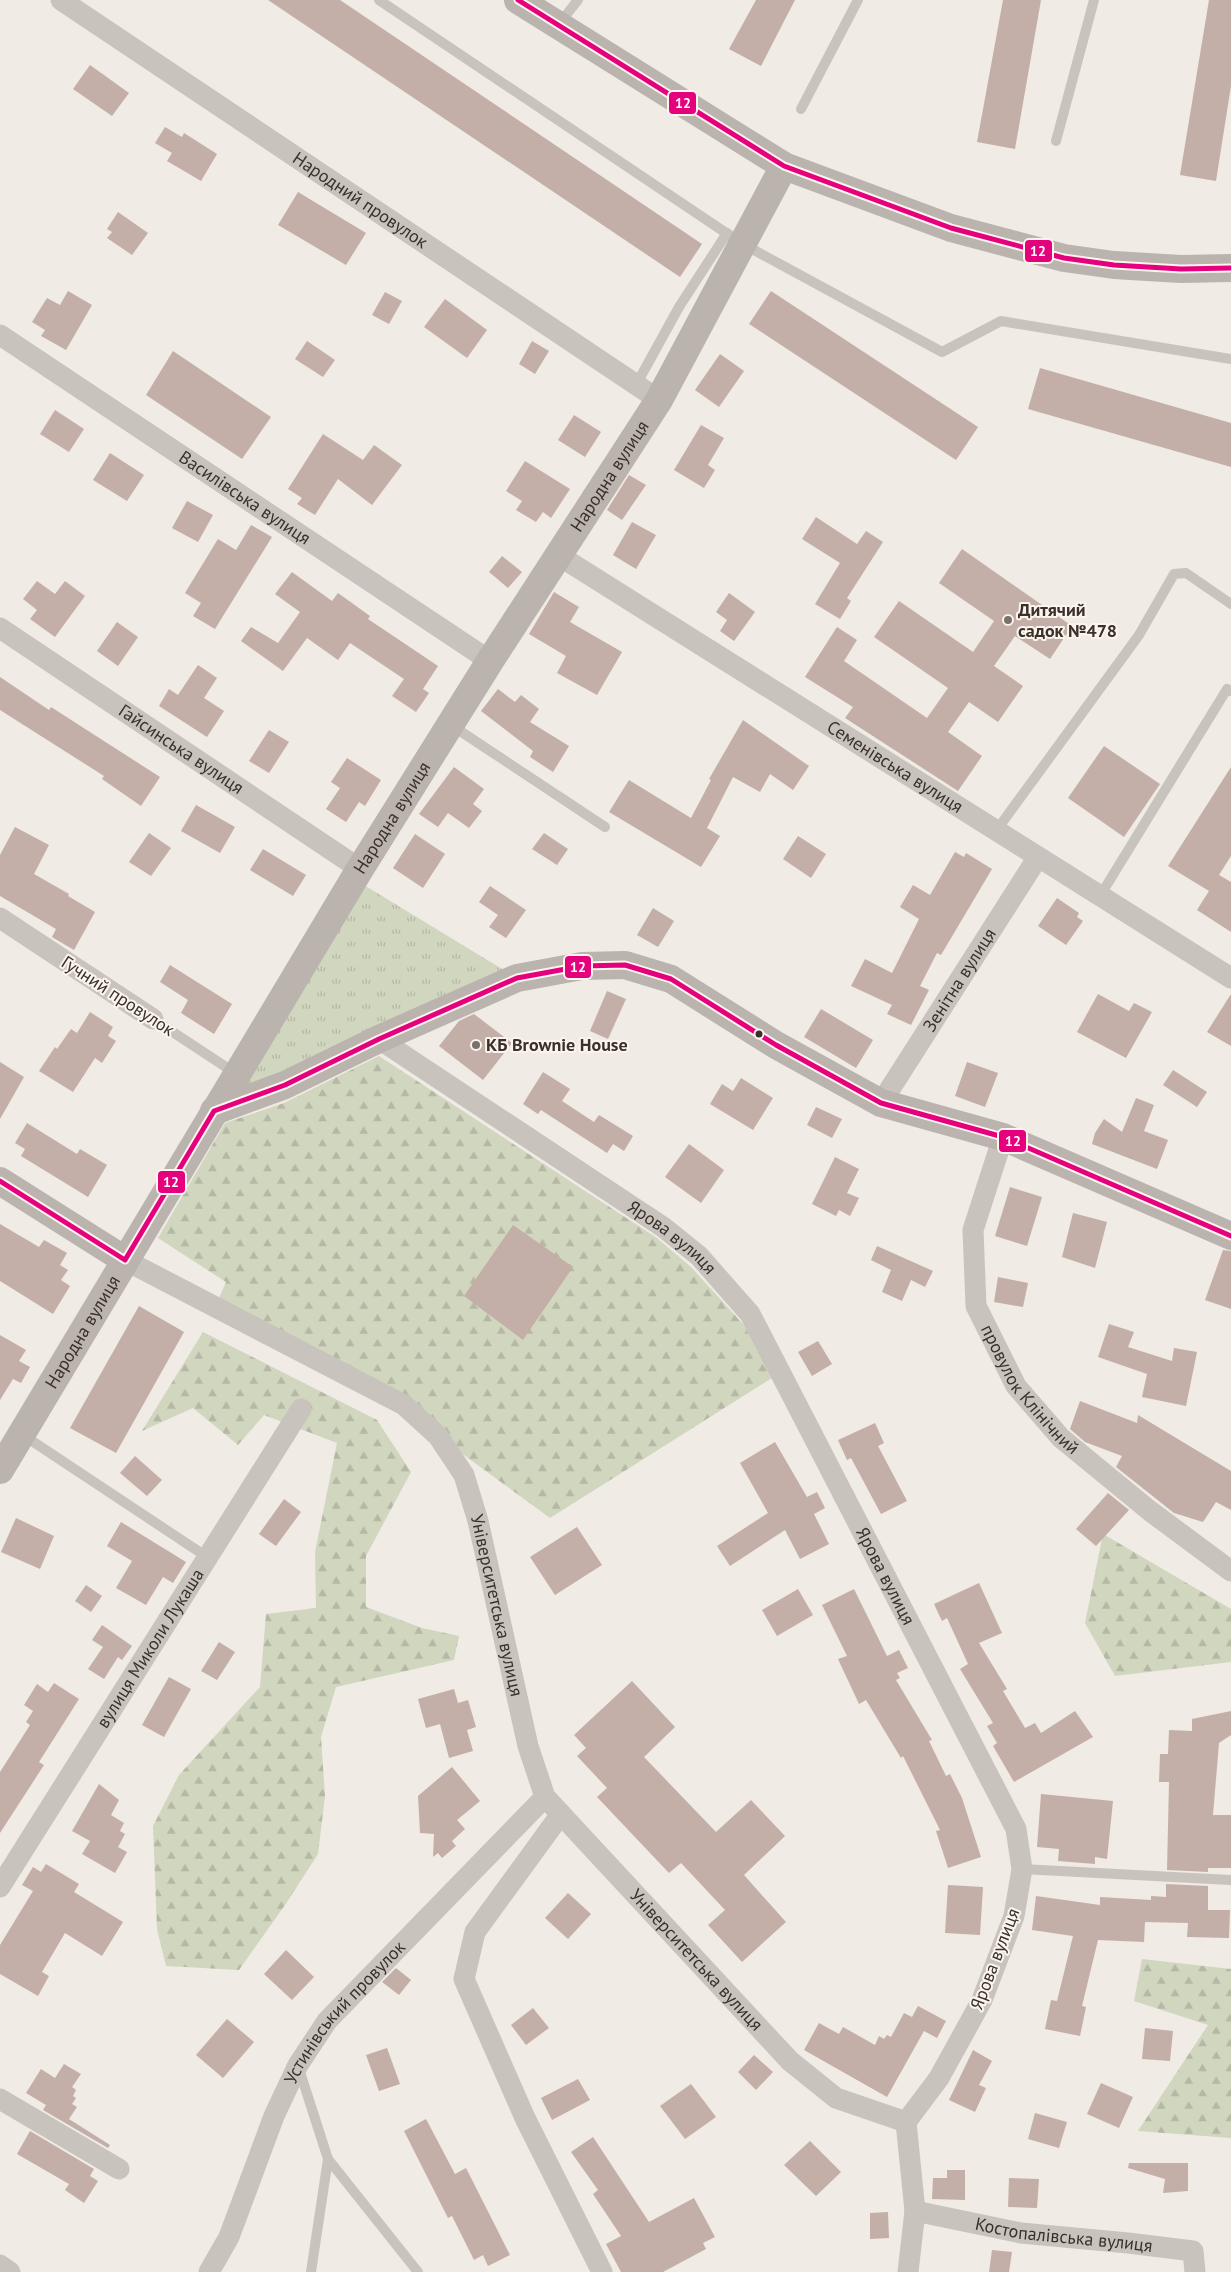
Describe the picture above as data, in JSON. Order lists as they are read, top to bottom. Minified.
{"streets":{"street":["Народний провулок","Народна вулиця","Василівська вулиця","Гайсинська вулиця","Семенівська вулиця","Зенітна вулиця","Гучний провулок","Ярова вулиця","провулок Клінічний","Університетська вулиця","вулиця Миколи Лукаша","Устинівський провулок","Костопалівська вулиця"]},"crossings":[["Народний провулок","Народна вулиця"],["Народна вулиця","Василівська вулиця"],["Народна вулиця","Гайсинська вулиця"],["Народна вулиця","Семенівська вулиця"],["Народна вулиця","Гучний провулок"],["Народна вулиця","Університетська вулиця"],["Семенівська вулиця","Зенітна вулиця"],["Ярова вулиця","Університетська вулиця"],["Університетська вулиця","Устинівський провулок"]],"places":["Дитячий садок №478","КБ Brownie House"],"lines":["transit line 12"]}
